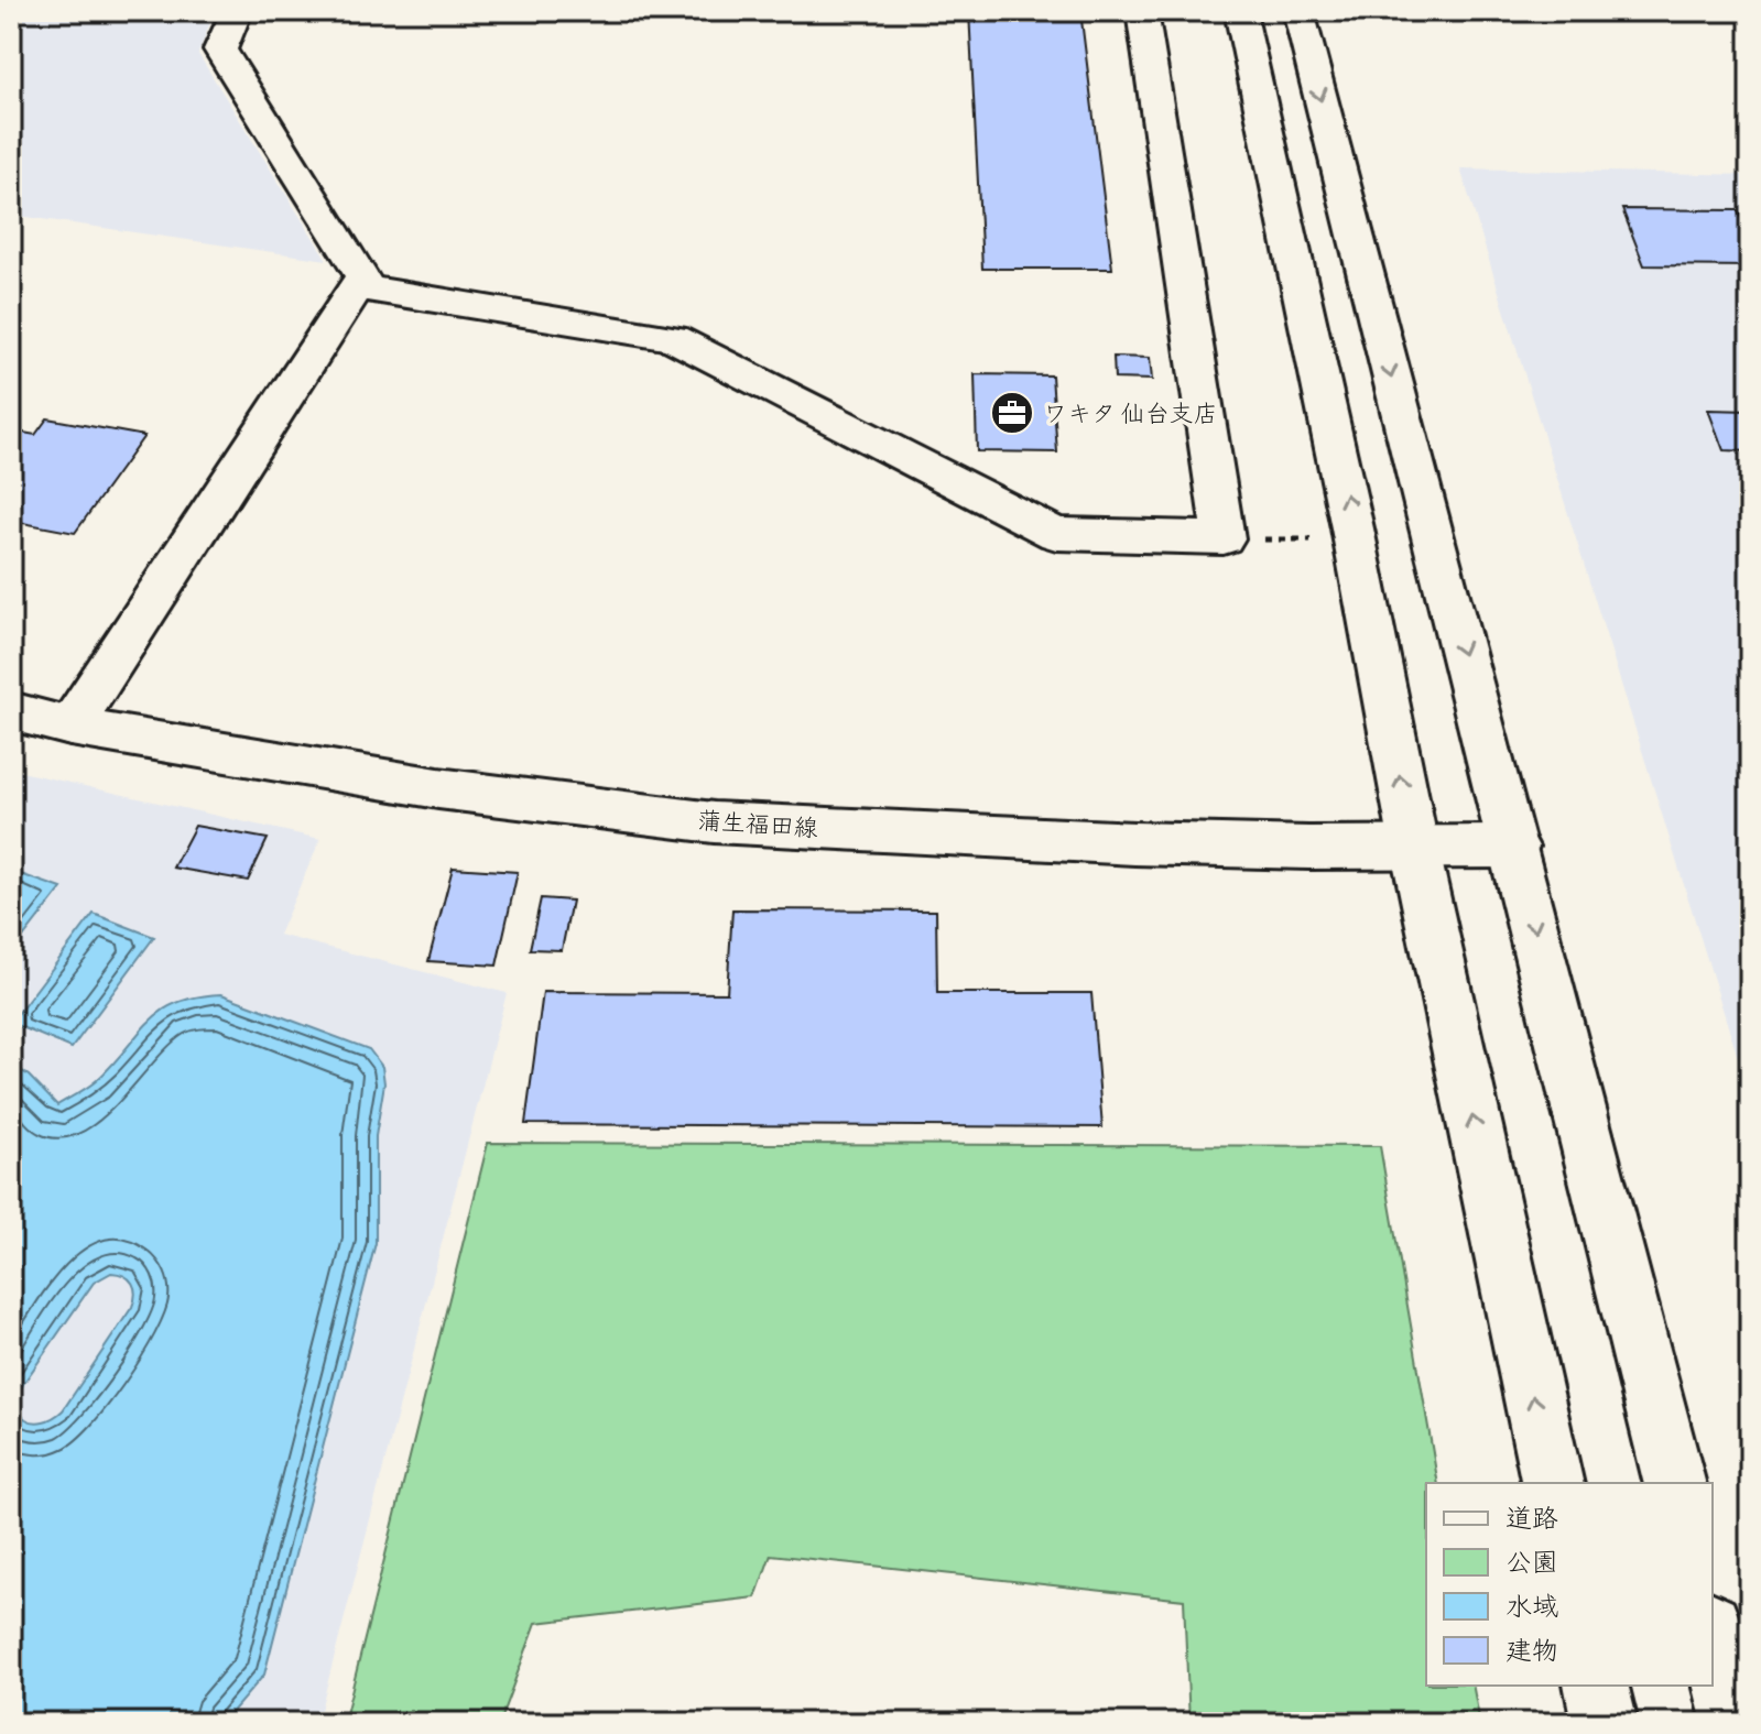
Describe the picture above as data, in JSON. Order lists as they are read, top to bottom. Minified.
{"streets":{"street":["蒲生福田線"]},"places":{"office":["ワキタ 仙台支店"]},"legend":["道路","公園","水域","建物"]}
